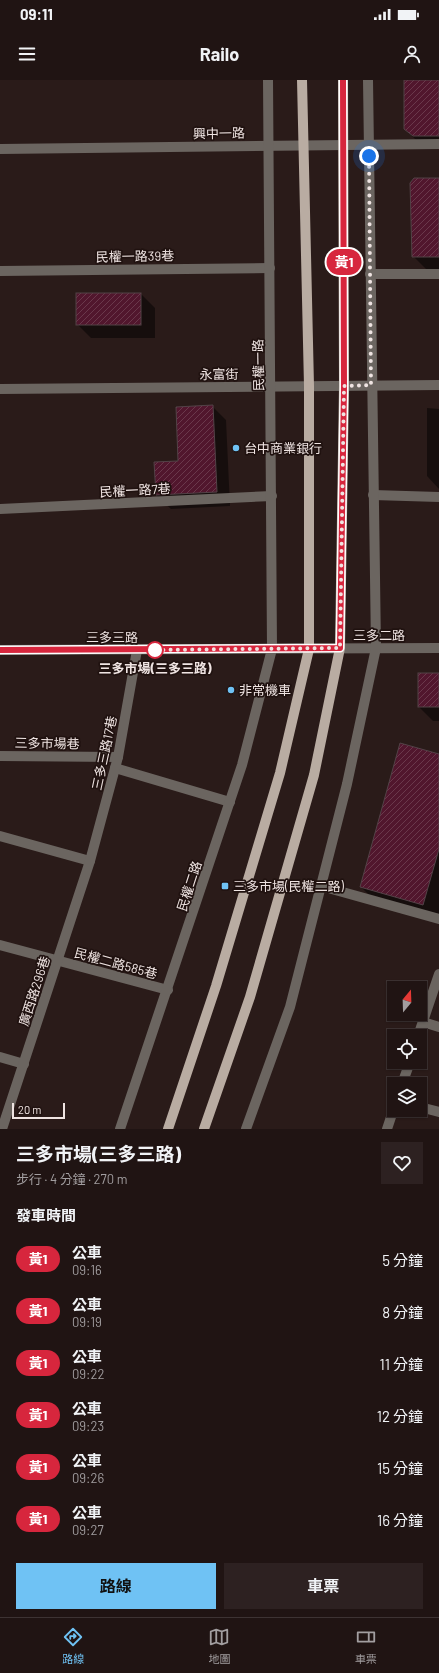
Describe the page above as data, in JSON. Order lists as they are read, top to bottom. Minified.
{"streets":{"street":["興中一路","民權一路39巷","民權一路","永富街","民權一路7巷","三多二路","三多三路","三多市場巷","三多三路17巷","民權二路","民權二路585巷","廣西路296巷"]},"crossings":[["興中一路","民權一路"],["民權一路39巷","民權一路"],["民權一路","永富街"],["民權一路","民權一路7巷"],["民權一路","三多二路"],["民權一路","三多三路"],["民權一路","民權二路"],["三多二路","三多三路"],["三多二路","民權二路"],["三多三路","三多三路17巷"],["三多三路","民權二路"],["三多市場巷","三多三路17巷"],["三多三路17巷","廣西路296巷"],["民權二路","民權二路585巷"],["民權二路585巷","廣西路296巷"]],"places":{"other":["台中商業銀行","三多市場(三多三路)","非常機車"],"transit":["三多市場(民權二路)"]},"lines":["bus line 黃1"],"scale_bar":"20 m","north":"top","page":{"status":"09:11","header":"Railo","on_map":"黃1","scale":"20 m","heading":[["三多市場(三多三路)","步行 · 4 分鐘 · 270 m"],"發車時間"],"list":[{"mark":"黃1","name":"公車","note":"09:16","value":"5 分鐘"},{"mark":"黃1","name":"公車","note":"09:19","value":"8 分鐘"},{"mark":"黃1","name":"公車","note":"09:22","value":"11 分鐘"},{"mark":"黃1","name":"公車","note":"09:23","value":"12 分鐘"},{"mark":"黃1","name":"公車","note":"09:26","value":"15 分鐘"},{"mark":"黃1","name":"公車","note":"09:27","value":"16 分鐘"}],"buttons":["路線","車票"],"tabs":["路線","地圖","車票"]}}
